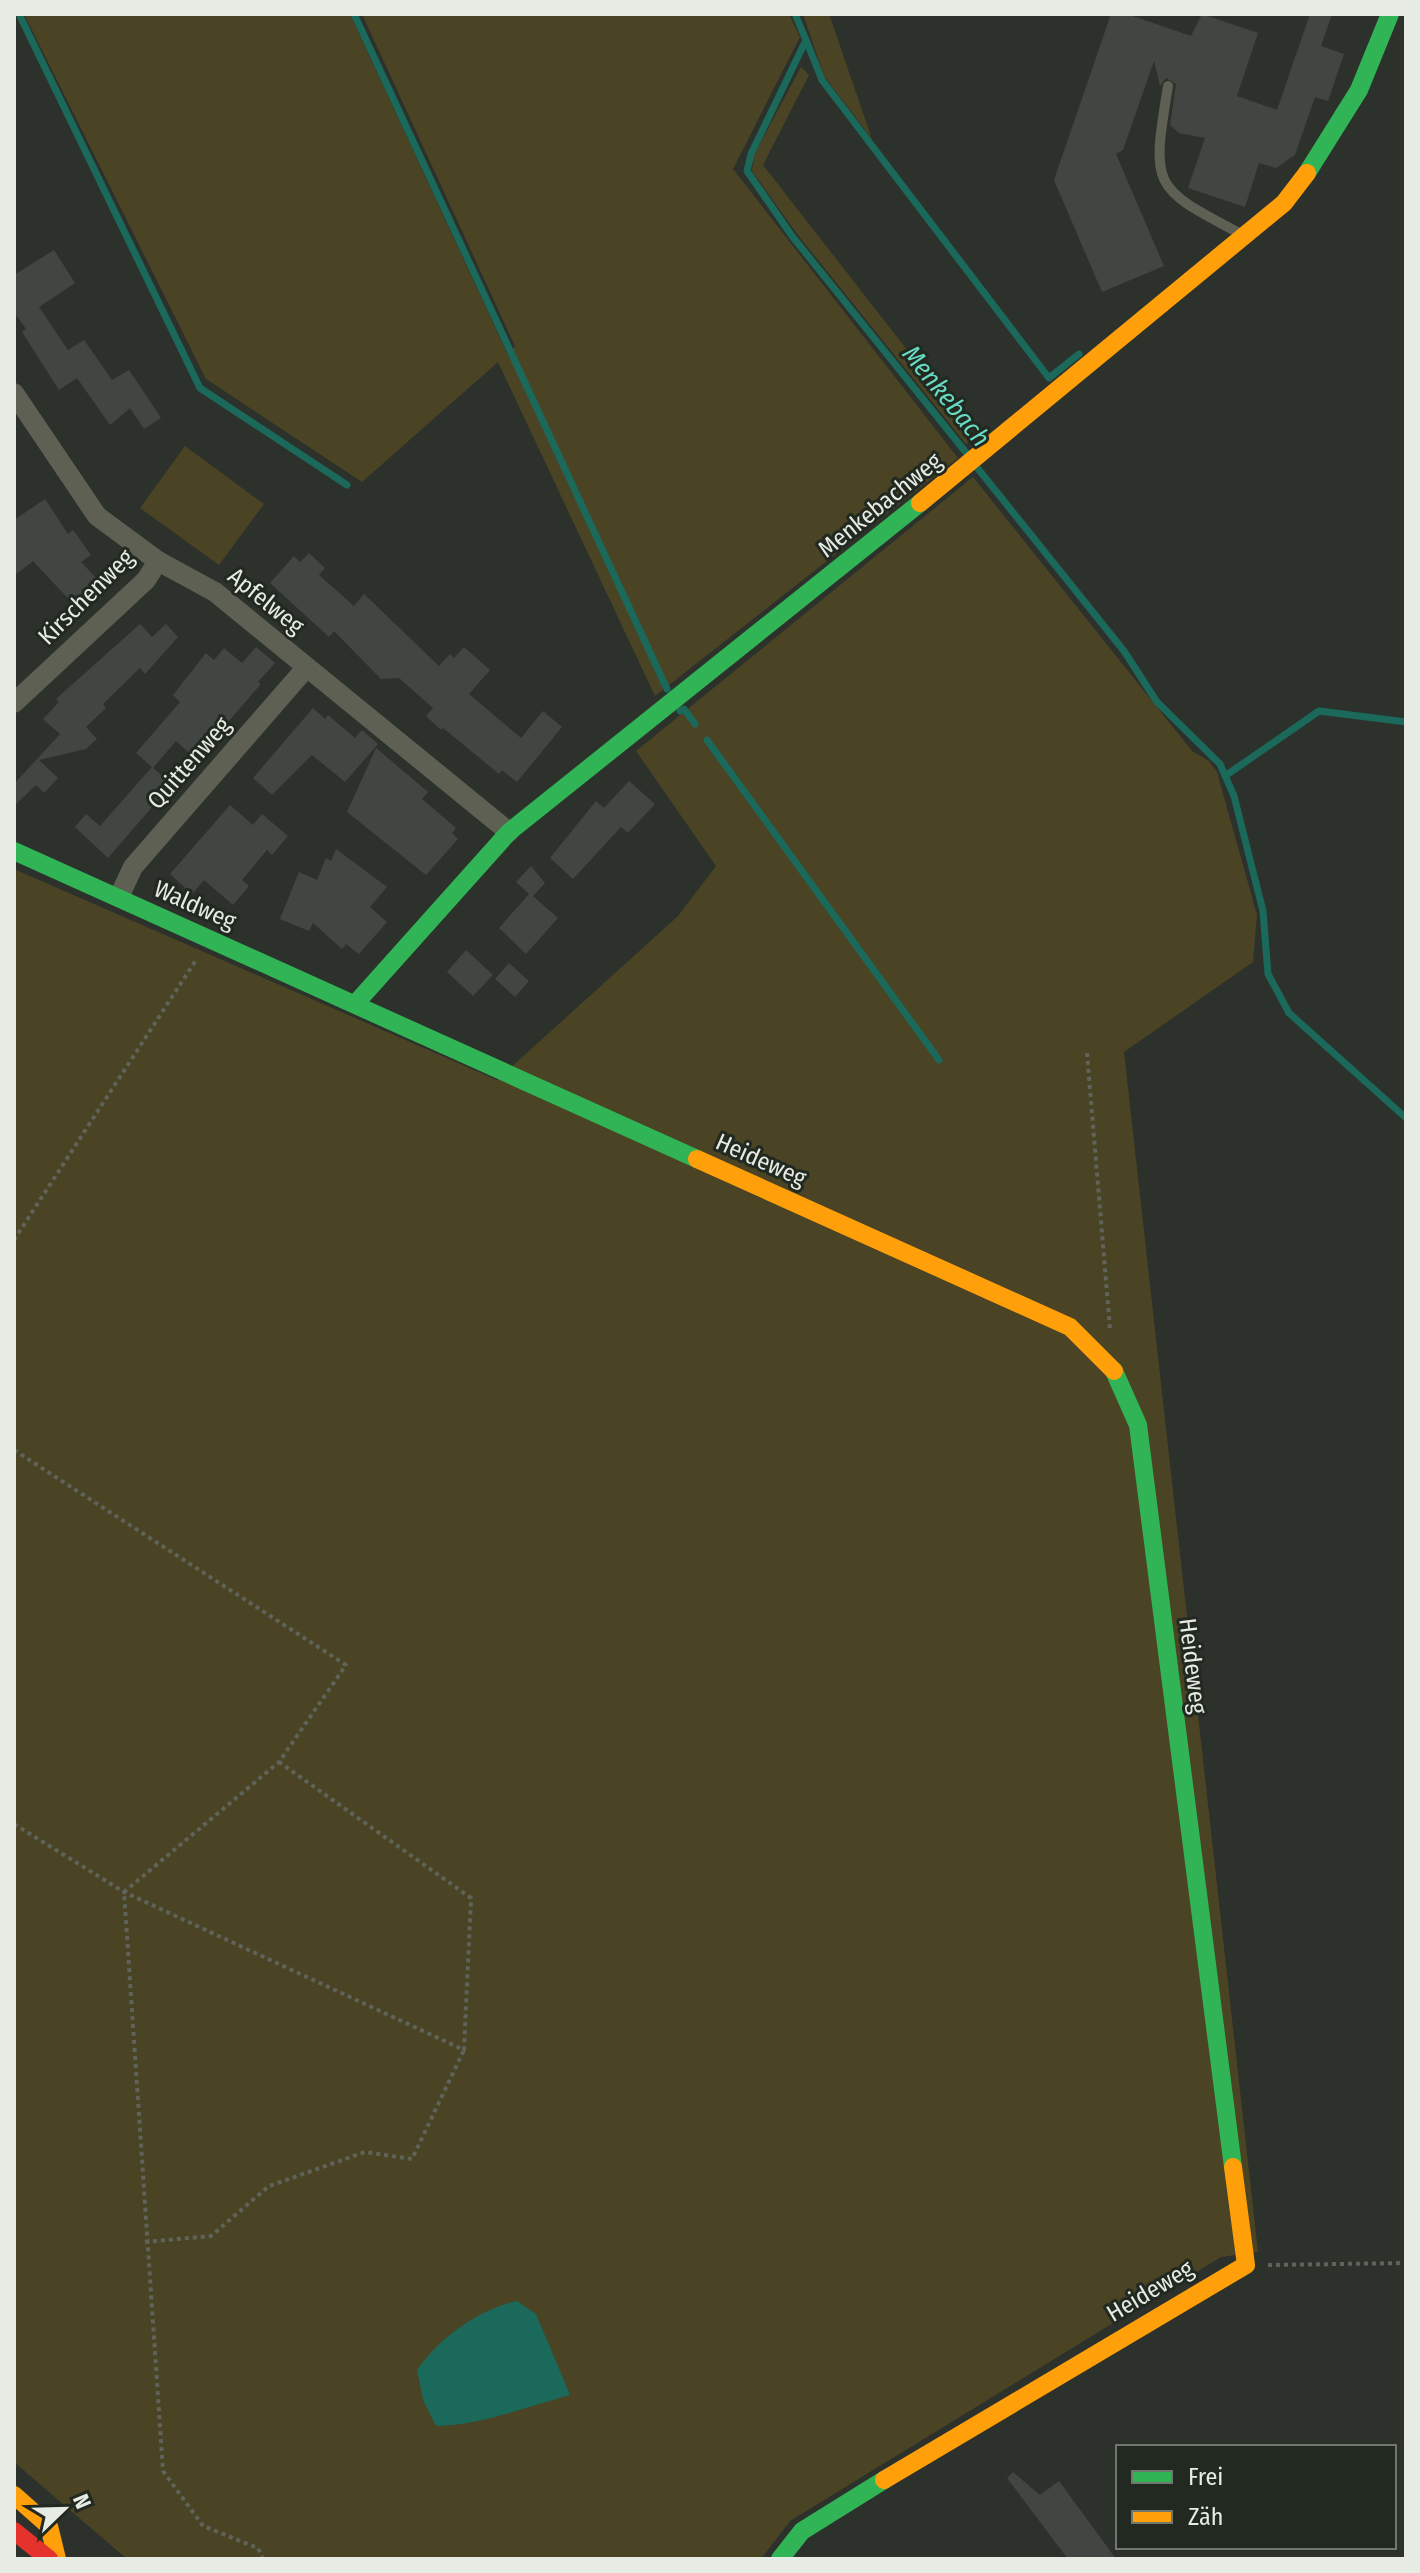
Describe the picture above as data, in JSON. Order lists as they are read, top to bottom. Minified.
{"streets":{"main road":["Menkebachweg","Waldweg","Heideweg"],"street":["Kirschenweg","Apfelweg","Quittenweg"]},"crossings":[["Menkebachweg","Apfelweg"],["Menkebachweg","Waldweg"],["Menkebachweg","Heideweg"],["Kirschenweg","Apfelweg"],["Apfelweg","Quittenweg"],["Quittenweg","Waldweg"],["Waldweg","Heideweg"]],"water":["Menkebach"],"legend":["Frei","Zäh"],"north":"top right"}
